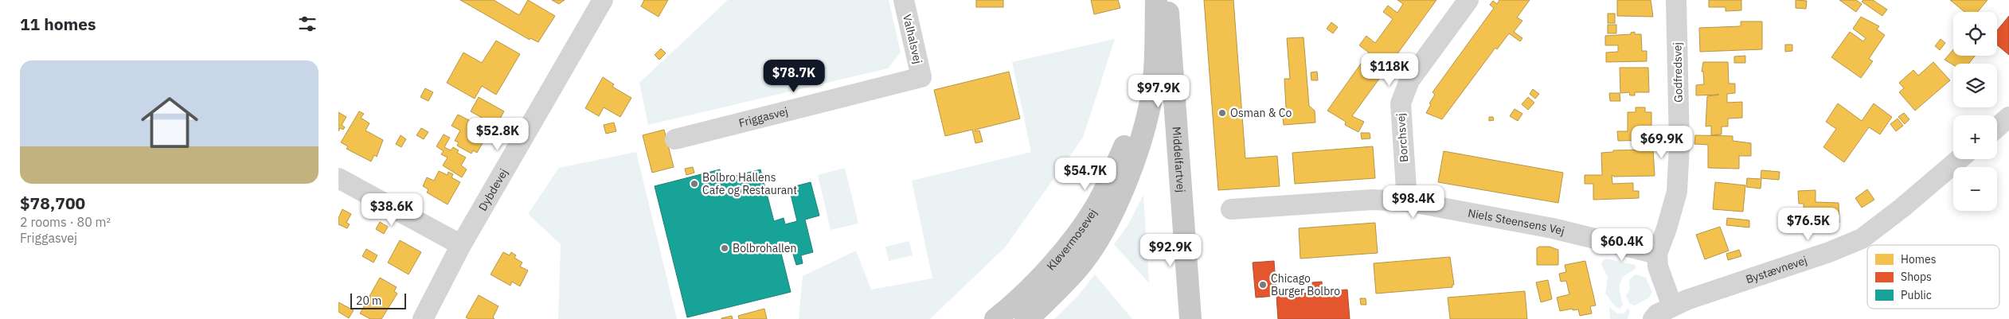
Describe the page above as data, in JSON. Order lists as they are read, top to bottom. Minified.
{"streets":{"main road":["Middelfartvej","Kløvermosevej"],"street":["Valhalsvej","Godfredsvej","Friggasvej","Borchsvej","Dybdevej","Niels Steensens Vej","Bystævnevej"]},"crossings":[["Valhalsvej","Friggasvej"],["Godfredsvej","Niels Steensens Vej"],["Godfredsvej","Bystævnevej"],["Borchsvej","Niels Steensens Vej"]],"places":["Osman & Co","Bolbro Hallens Cafe og Restaurant","Bolbrohallen","Chicago Burger Bolbro"],"legend":["Homes","Shops","Public"],"scale_bar":"20 m","page":{"heading":"11 homes","map_buttons":["+","−"],"list":[{"name":"$78,700","note":"2 rooms · 80 m² · Friggasvej"}],"price":["$118K","$78.7K","$97.9K","$52.8K","$69.9K","$54.7K","$98.4K","$38.6K","$76.5K","$60.4K","$92.9K"],"scale":"20 m"}}
